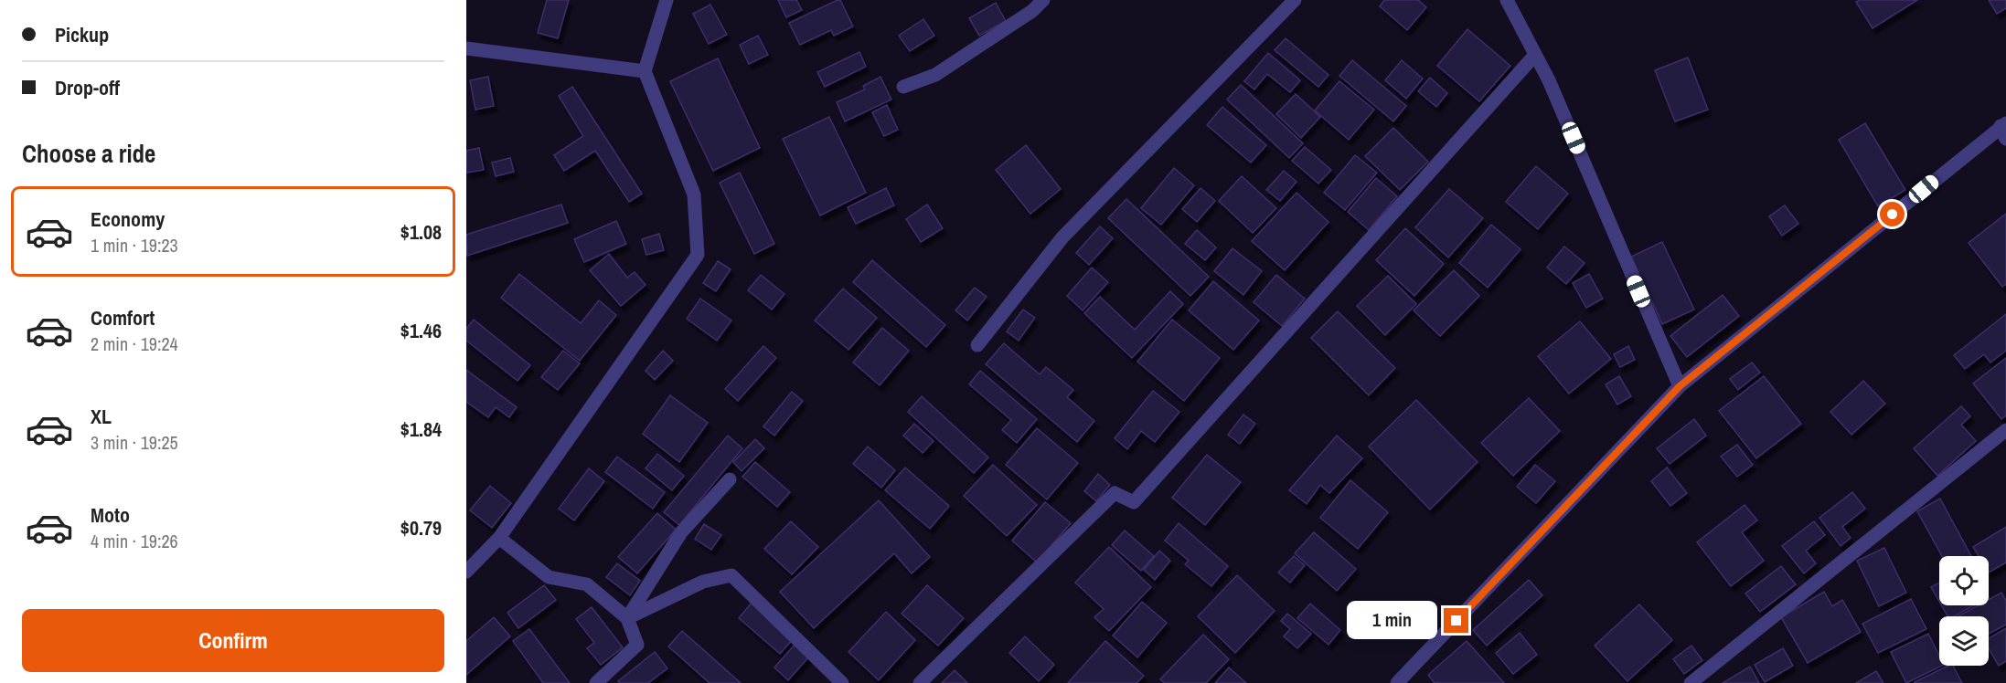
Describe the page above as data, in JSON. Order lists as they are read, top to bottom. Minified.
{"page":{"banner":["Pickup","Drop-off"],"heading":"Choose a ride","list":[{"name":"Economy","note":"1 min · 19:23","value":"$1.08"},{"name":"Comfort","note":"2 min · 19:24","value":"$1.46"},{"name":"XL","note":"3 min · 19:25","value":"$1.84"},{"name":"Moto","note":"4 min · 19:26","value":"$0.79"}],"buttons":"Confirm","bubble":"1 min"}}
